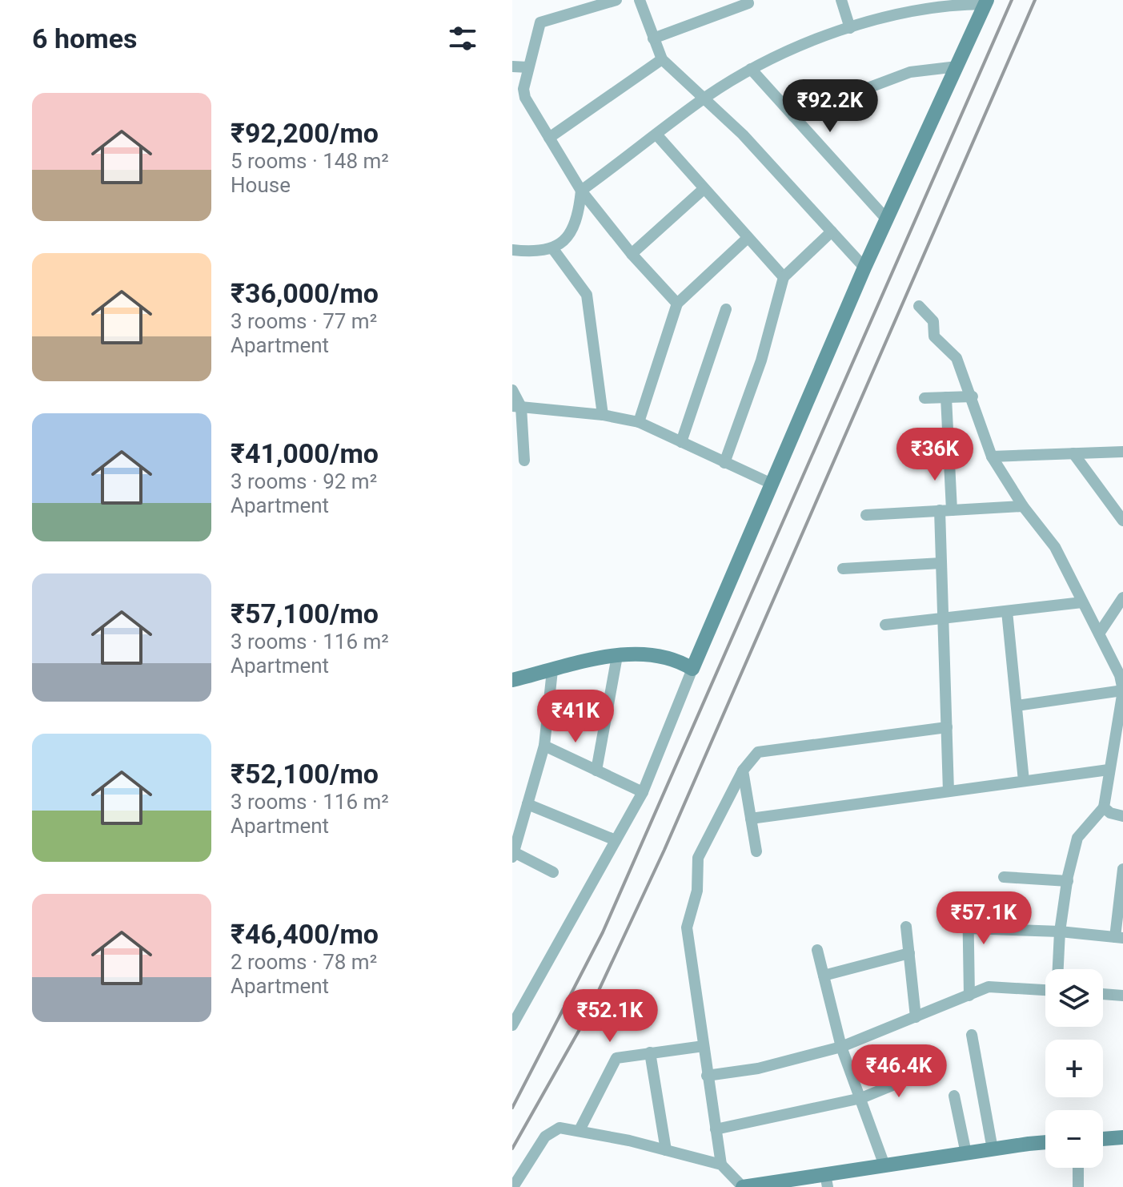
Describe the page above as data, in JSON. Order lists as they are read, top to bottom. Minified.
{"page":{"heading":"6 homes","list":[{"name":"₹92,200/mo","note":"5 rooms · 148 m² · House"},{"name":"₹36,000/mo","note":"3 rooms · 77 m² · Apartment"},{"name":"₹41,000/mo","note":"3 rooms · 92 m² · Apartment"},{"name":"₹57,100/mo","note":"3 rooms · 116 m² · Apartment"},{"name":"₹52,100/mo","note":"3 rooms · 116 m² · Apartment"},{"name":"₹46,400/mo","note":"2 rooms · 78 m² · Apartment"}],"price":["₹92.2K","₹36K","₹41K","₹57.1K","₹52.1K","₹46.4K"],"map_buttons":["+","−"]}}
